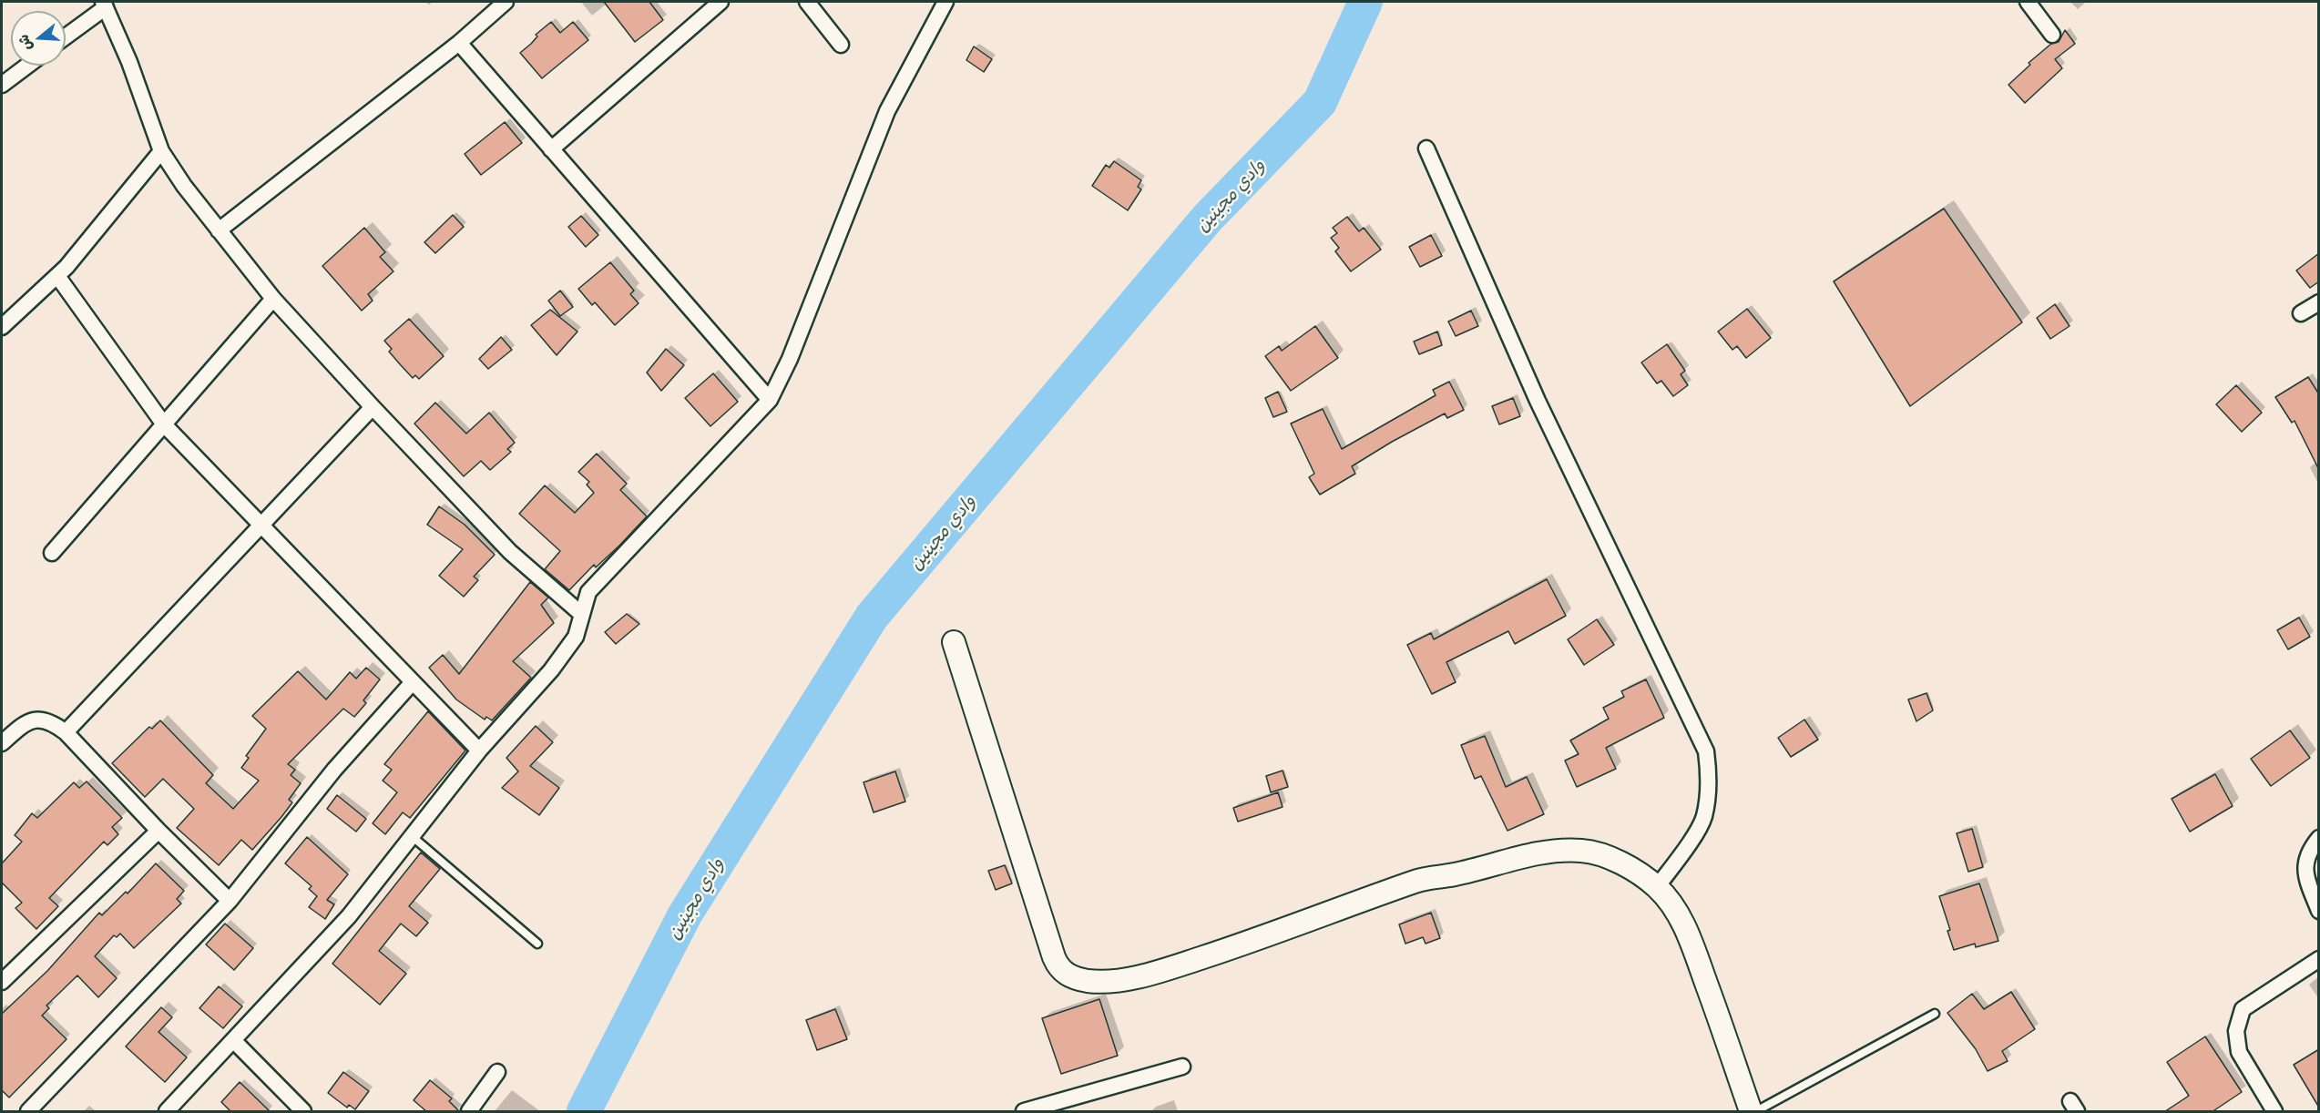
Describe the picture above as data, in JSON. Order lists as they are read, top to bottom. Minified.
{"water":["وادي مجينين"],"north":"left"}
